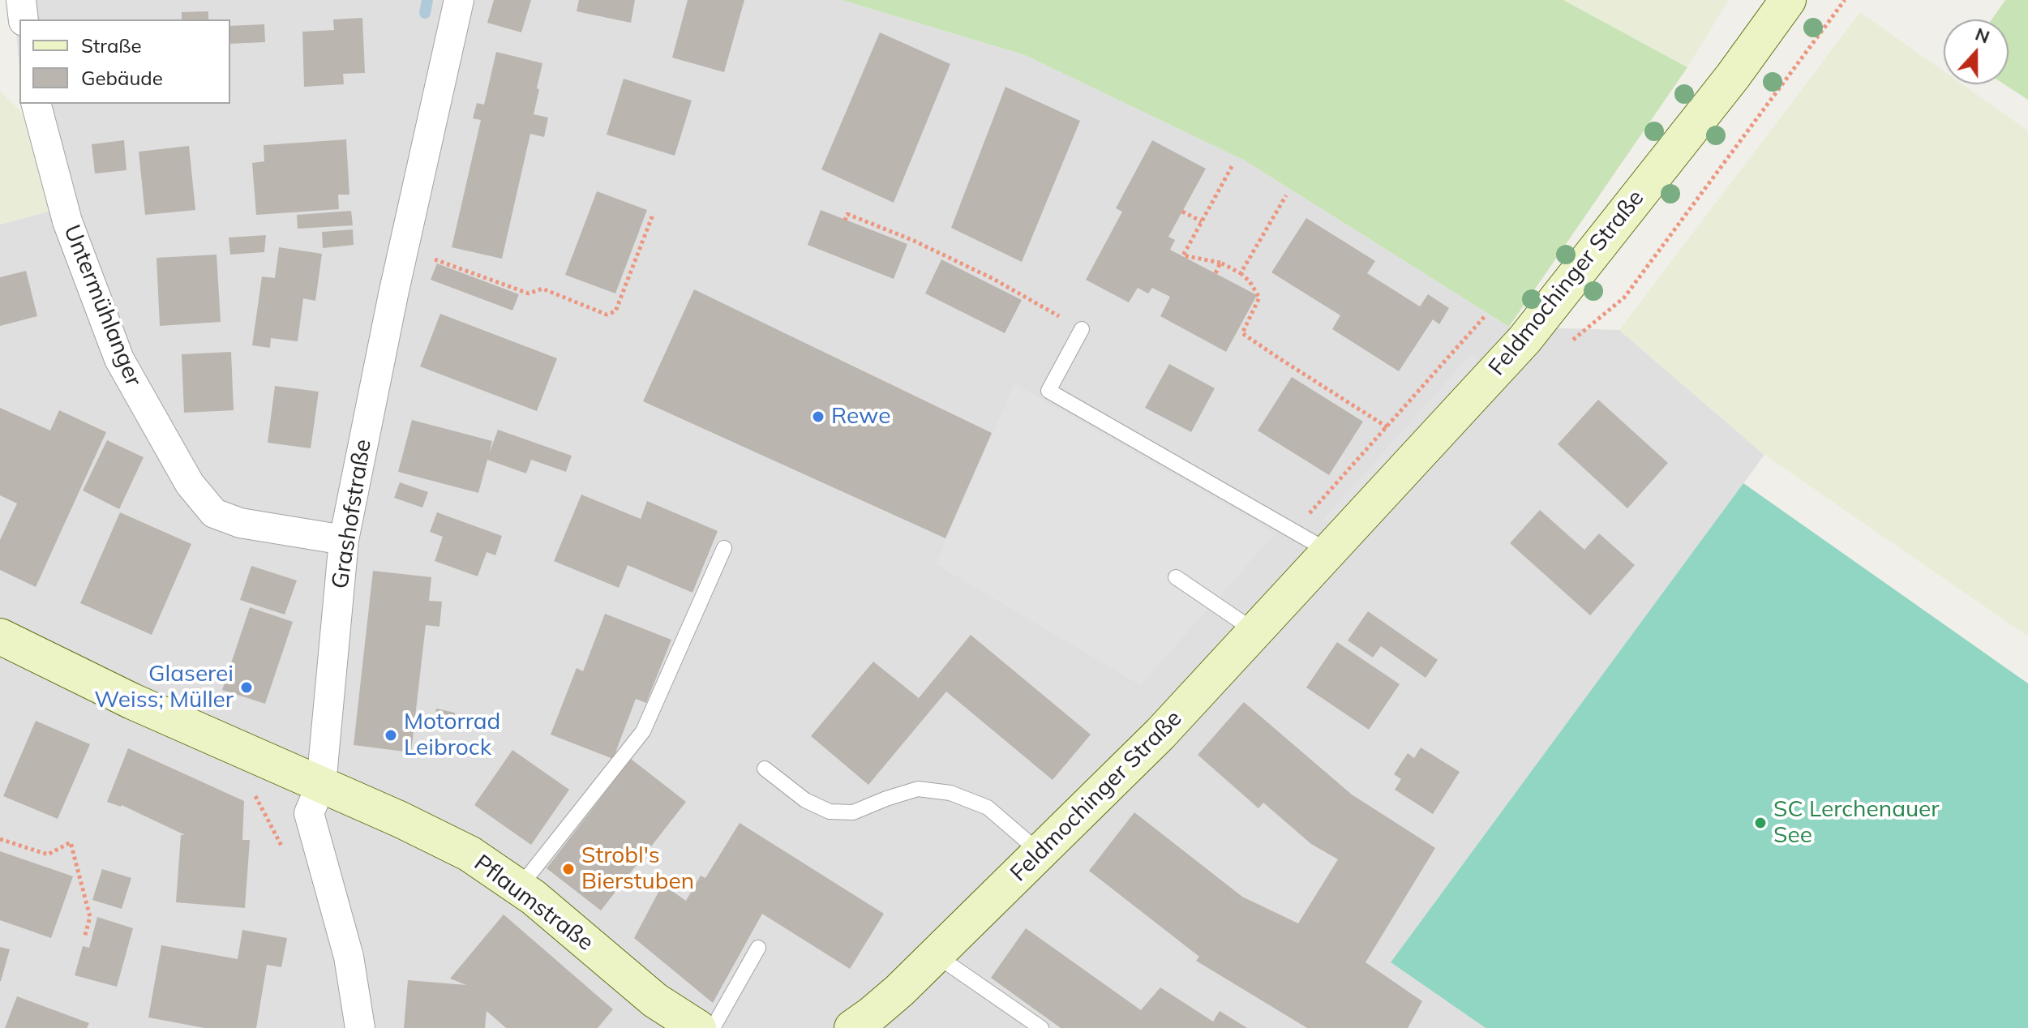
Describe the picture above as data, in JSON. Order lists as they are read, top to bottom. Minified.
{"streets":{"main road":["Feldmochinger Straße","Pflaumstraße"],"street":["Untermühlanger","Grashofstraße"]},"crossings":[["Untermühlanger","Grashofstraße"],["Grashofstraße","Pflaumstraße"]],"places":["Rewe","Glaserei Weiss; Müller","Motorrad Leibrock","SC Lerchenauer See","Strobl's Bierstuben"],"legend":["Straße","Gebäude"],"north":"top"}
